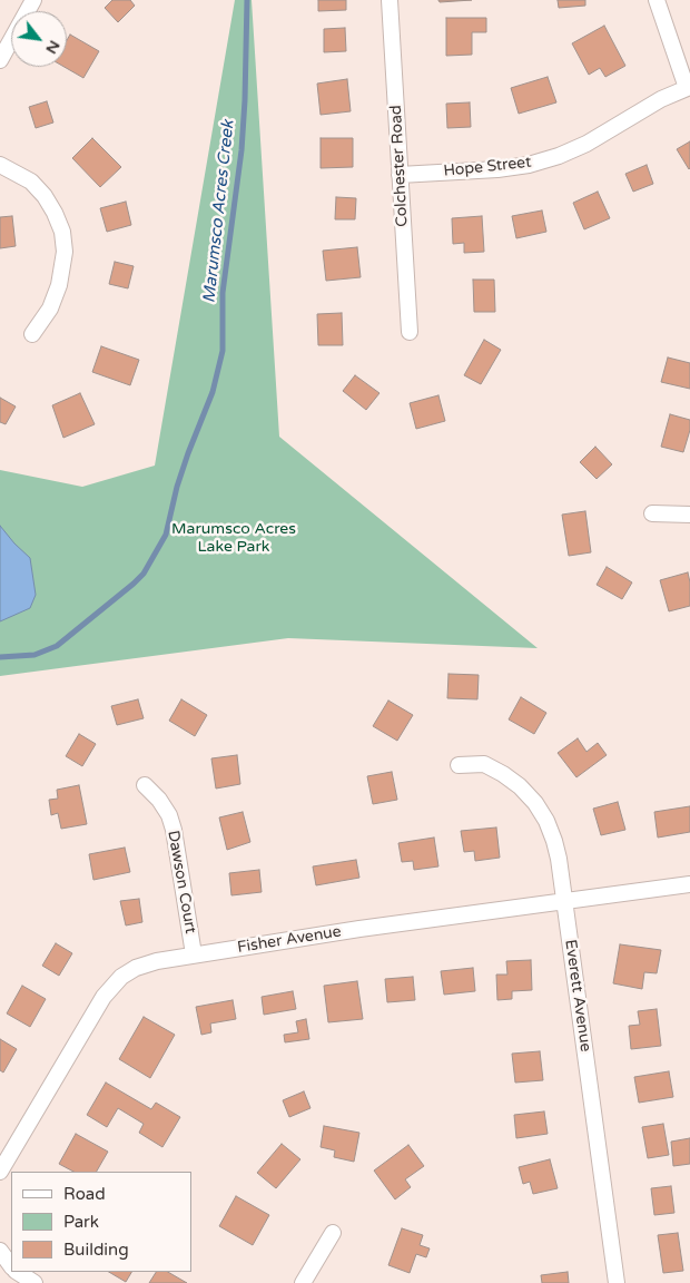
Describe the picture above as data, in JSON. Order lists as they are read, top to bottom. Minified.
{"streets":{"street":["Colchester Road","Hope Street","Dawson Court","Fisher Avenue","Everett Avenue"]},"crossings":[["Colchester Road","Hope Street"],["Dawson Court","Fisher Avenue"],["Fisher Avenue","Everett Avenue"]],"water":["Marumsco Acres Creek"],"parks":["Marumsco Acres Lake Park"],"legend":["Road","Park","Building"],"north":"bottom right"}
